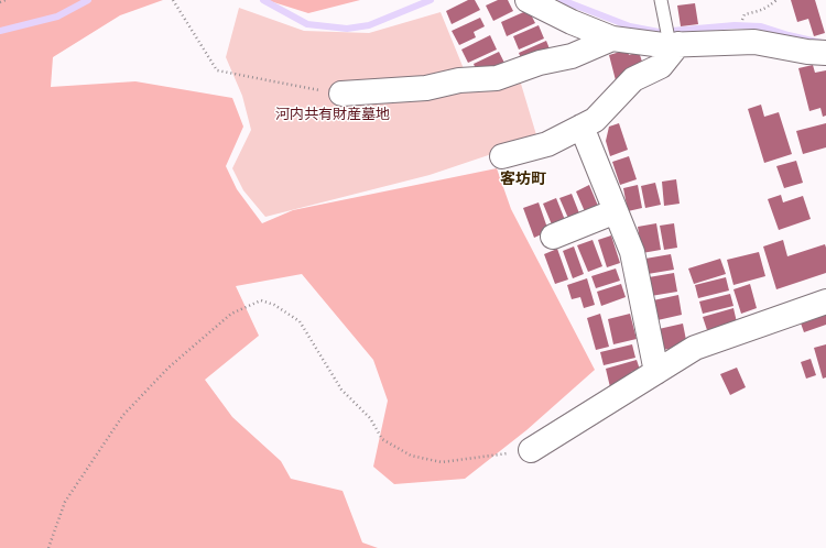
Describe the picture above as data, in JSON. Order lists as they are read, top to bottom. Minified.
{"districts":["客坊町"],"parks":["河内共有財産墓地"]}
